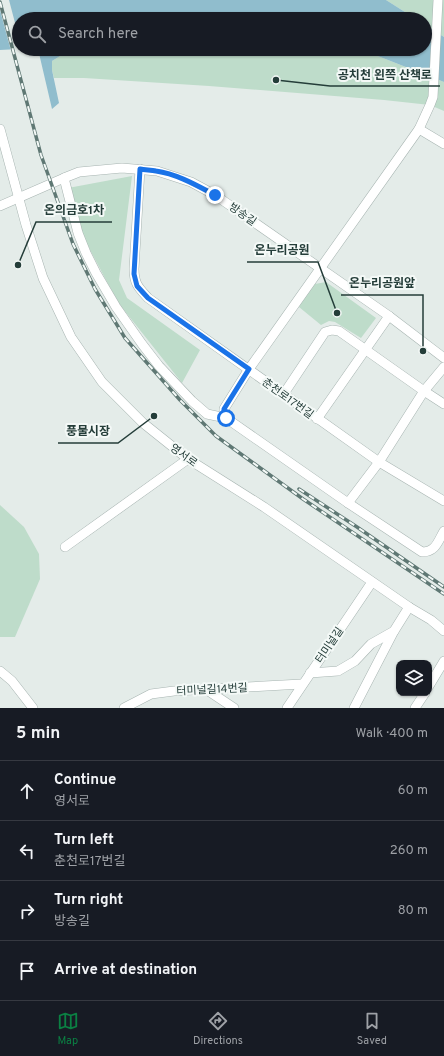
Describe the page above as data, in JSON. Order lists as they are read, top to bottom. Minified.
{"streets":{"street":["방송길","춘천로17번길","영서로","터미널길","터미널길14번길"]},"crossings":[["방송길","춘천로17번길"],["영서로","터미널길"],["터미널길","터미널길14번길"]],"places":["공치천 왼쪽 산책로","온의금호1차","온누리공원","온누리공원앞","풍물시장"],"page":{"search":"Search here","heading":["5 min","Walk · 400 m"],"list":[["Continue","영서로","60 m"],["Turn left","춘천로17번길","260 m"],["Turn right","방송길","80 m"],"Arrive at destination"],"nav":["Map","Directions","Saved"]}}
